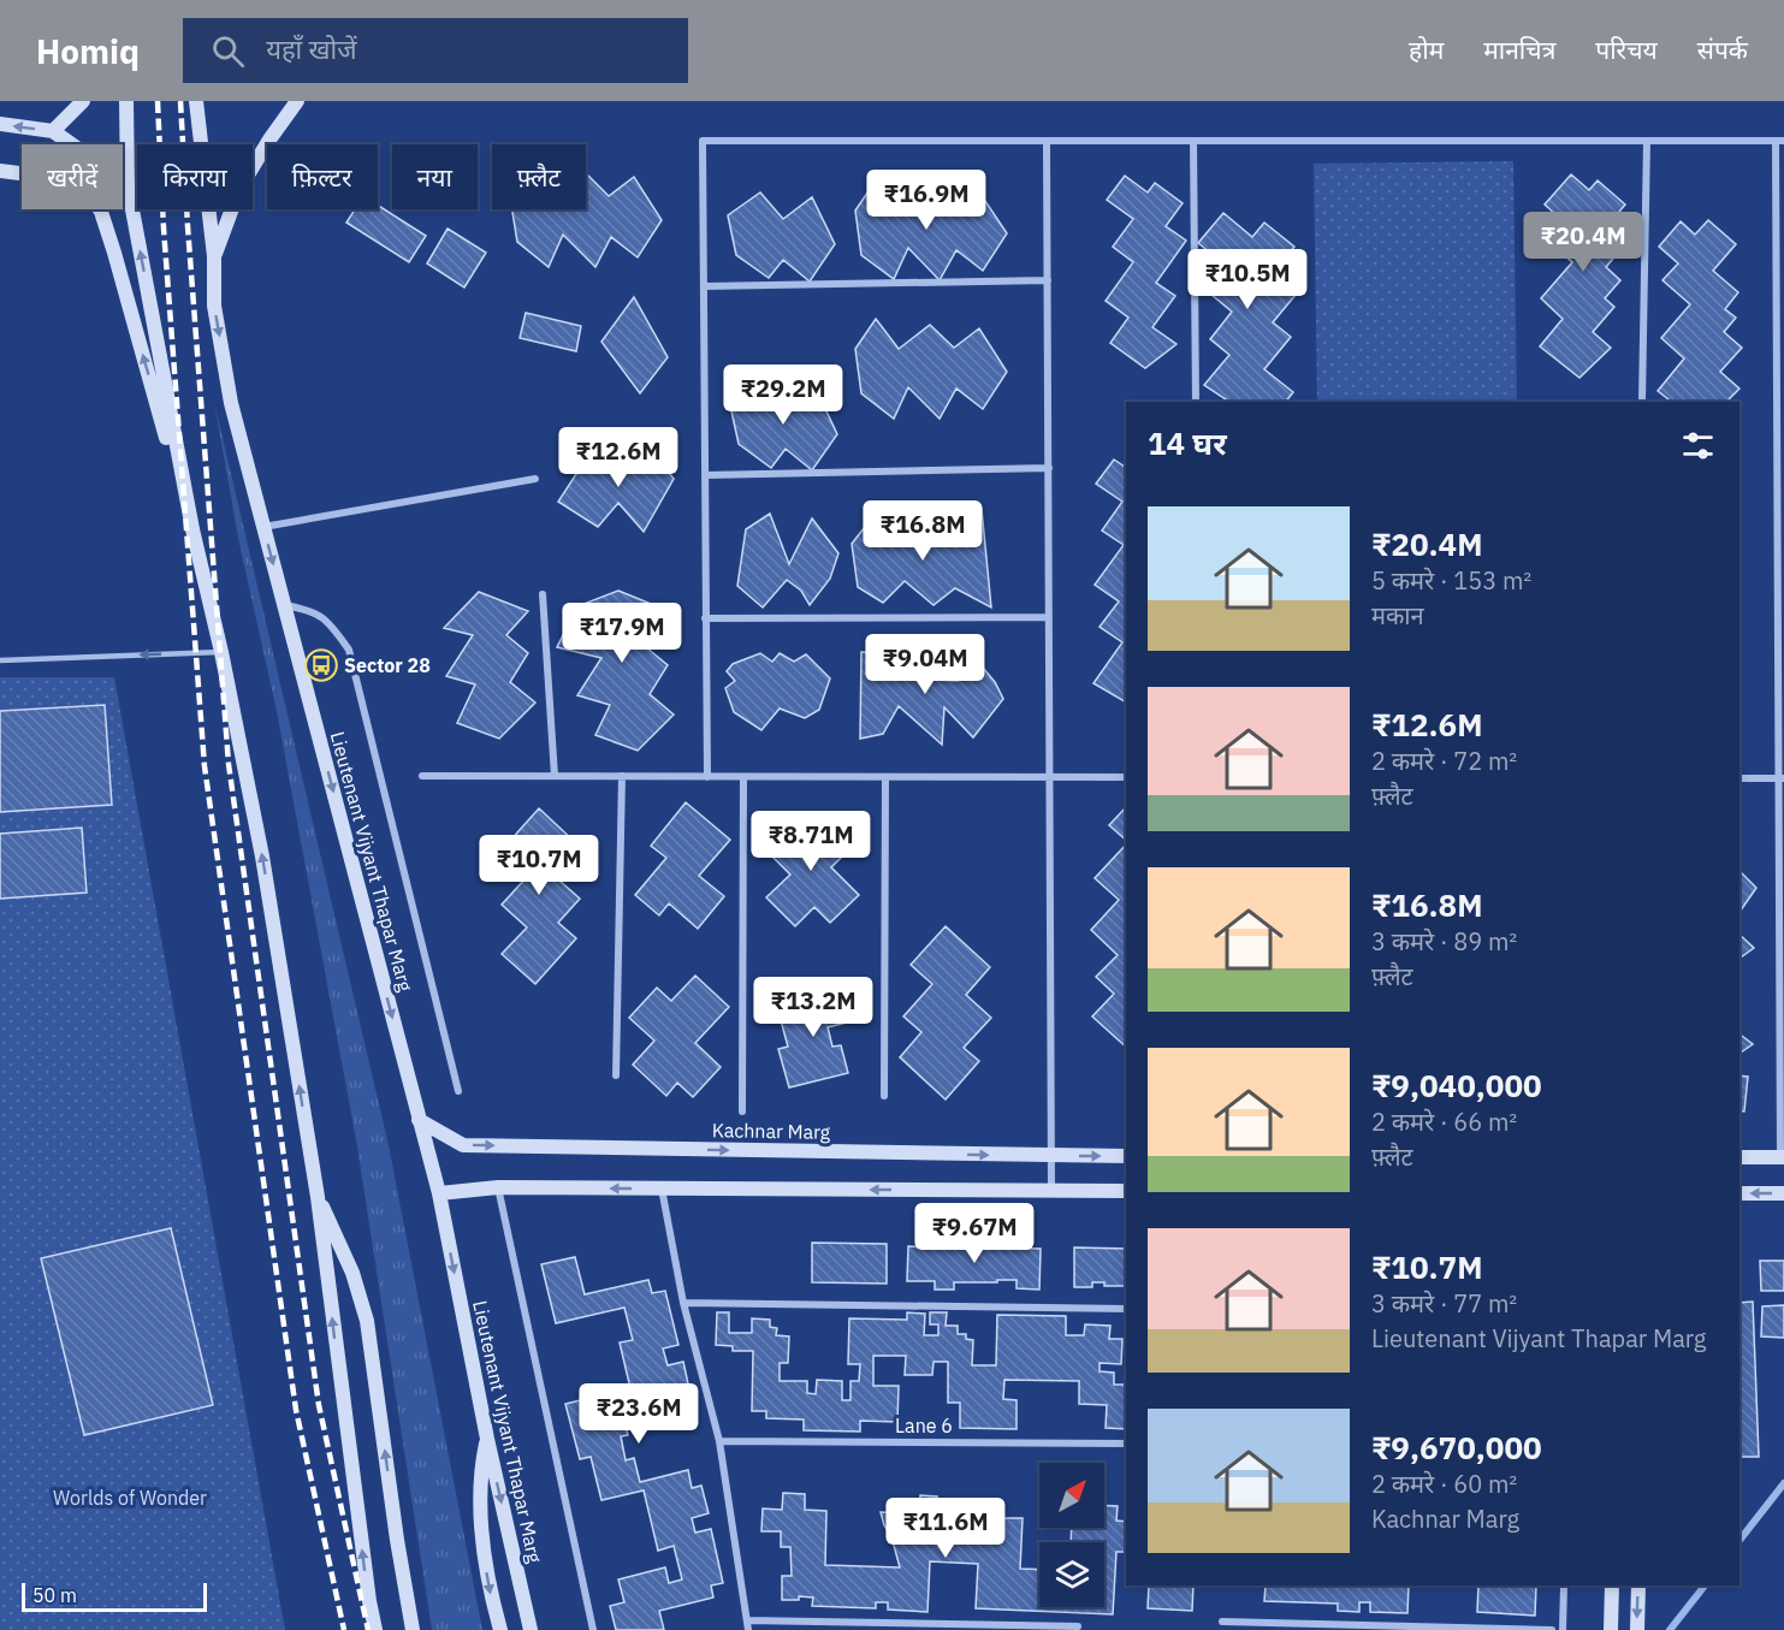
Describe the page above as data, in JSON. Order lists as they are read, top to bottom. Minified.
{"streets":{"main road":["Lieutenant Vijyant Thapar Marg","Kachnar Marg"],"street":["Lane 6"]},"crossings":[["Lieutenant Vijyant Thapar Marg","Kachnar Marg"]],"parks":["Worlds of Wonder"],"places":{"bus stop":["Sector 28"]},"scale_bar":"50 m","north":"top right","page":{"header":"Homiq","search":"यहाँ खोजें","nav":["होम","मानचित्र","परिचय","संपर्क"],"chip":["खरीदें","किराया","फ़िल्टर","नया","फ़्लैट"],"price":["₹16.9M","₹20.4M","₹10.5M","₹29.2M","₹12.6M","₹16.8M","₹17.9M","₹9.04M","₹8.71M","₹10.7M","₹13.2M","₹9.67M","₹23.6M","₹11.6M"],"heading":"14 घर","list":[{"name":"₹20.4M","note":"5 कमरे · 153 m² · मकान"},{"name":"₹12.6M","note":"2 कमरे · 72 m² · फ़्लैट"},{"name":"₹16.8M","note":"3 कमरे · 89 m² · फ़्लैट"},{"name":"₹9,040,000","note":"2 कमरे · 66 m² · फ़्लैट"},{"name":"₹10.7M","note":"3 कमरे · 77 m² · Lieutenant Vijyant Thapar Marg"},{"name":"₹9,670,000","note":"2 कमरे · 60 m² · Kachnar Marg"}],"scale":"50 m"}}
